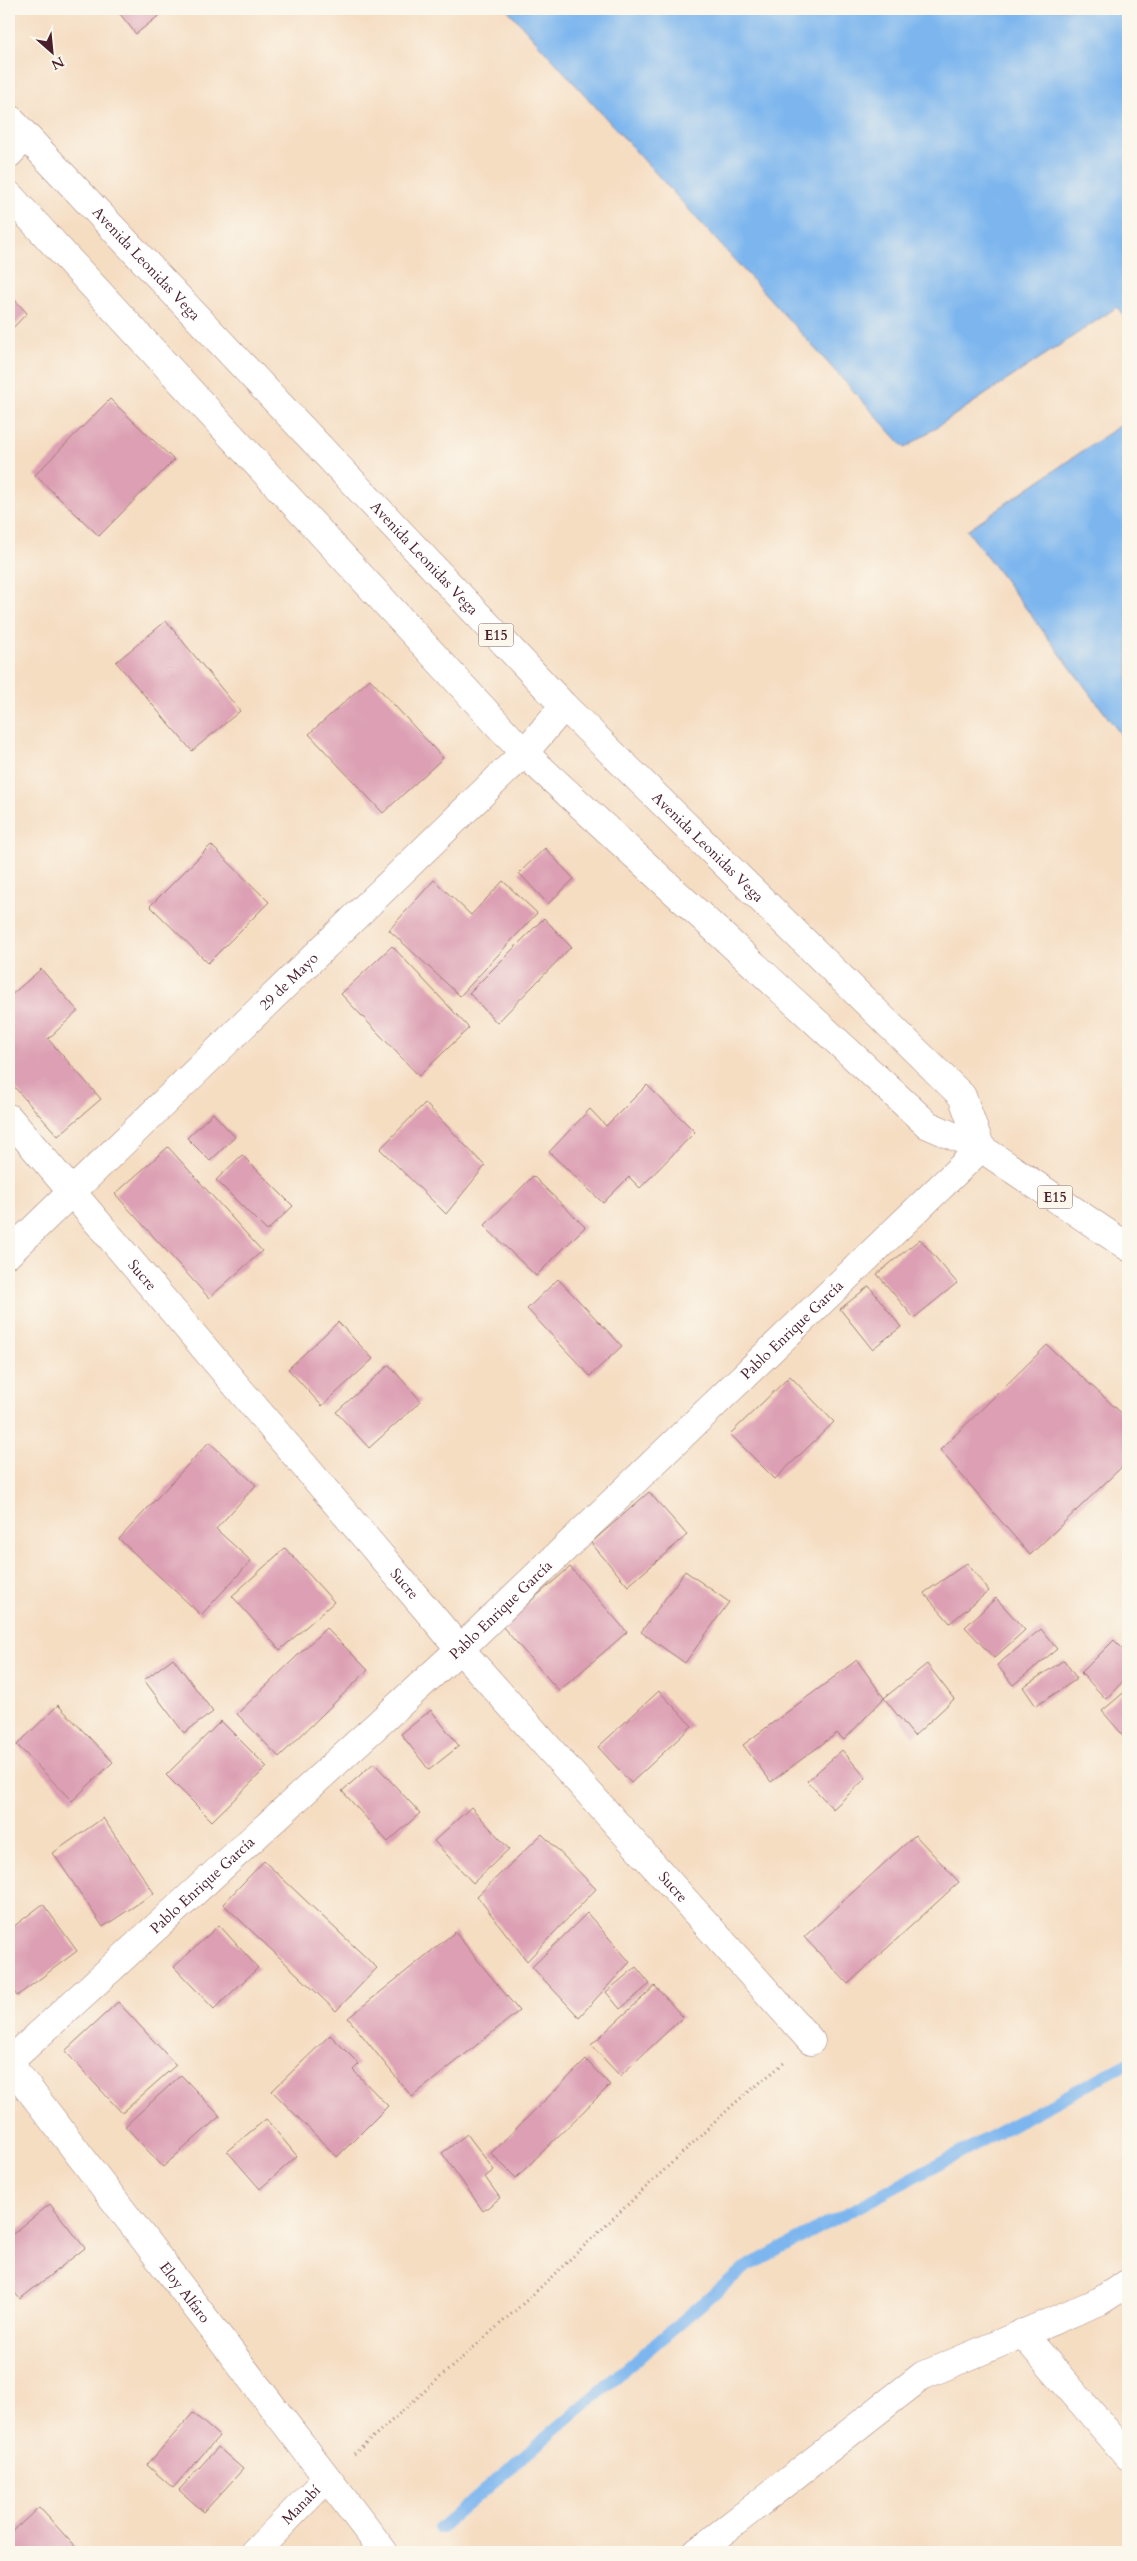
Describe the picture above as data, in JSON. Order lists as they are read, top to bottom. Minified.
{"streets":{"main road":["Avenida Leonidas Vega","E15","29 de Mayo","Sucre","Pablo Enrique García","Eloy Alfaro","Manabí"]},"crossings":[["Avenida Leonidas Vega","E15"],["Avenida Leonidas Vega","29 de Mayo"],["Avenida Leonidas Vega","Pablo Enrique García"],["E15","29 de Mayo"],["E15","Pablo Enrique García"],["29 de Mayo","Sucre"],["Sucre","Pablo Enrique García"],["Pablo Enrique García","Eloy Alfaro"],["Eloy Alfaro","Manabí"]],"north":"bottom right"}
